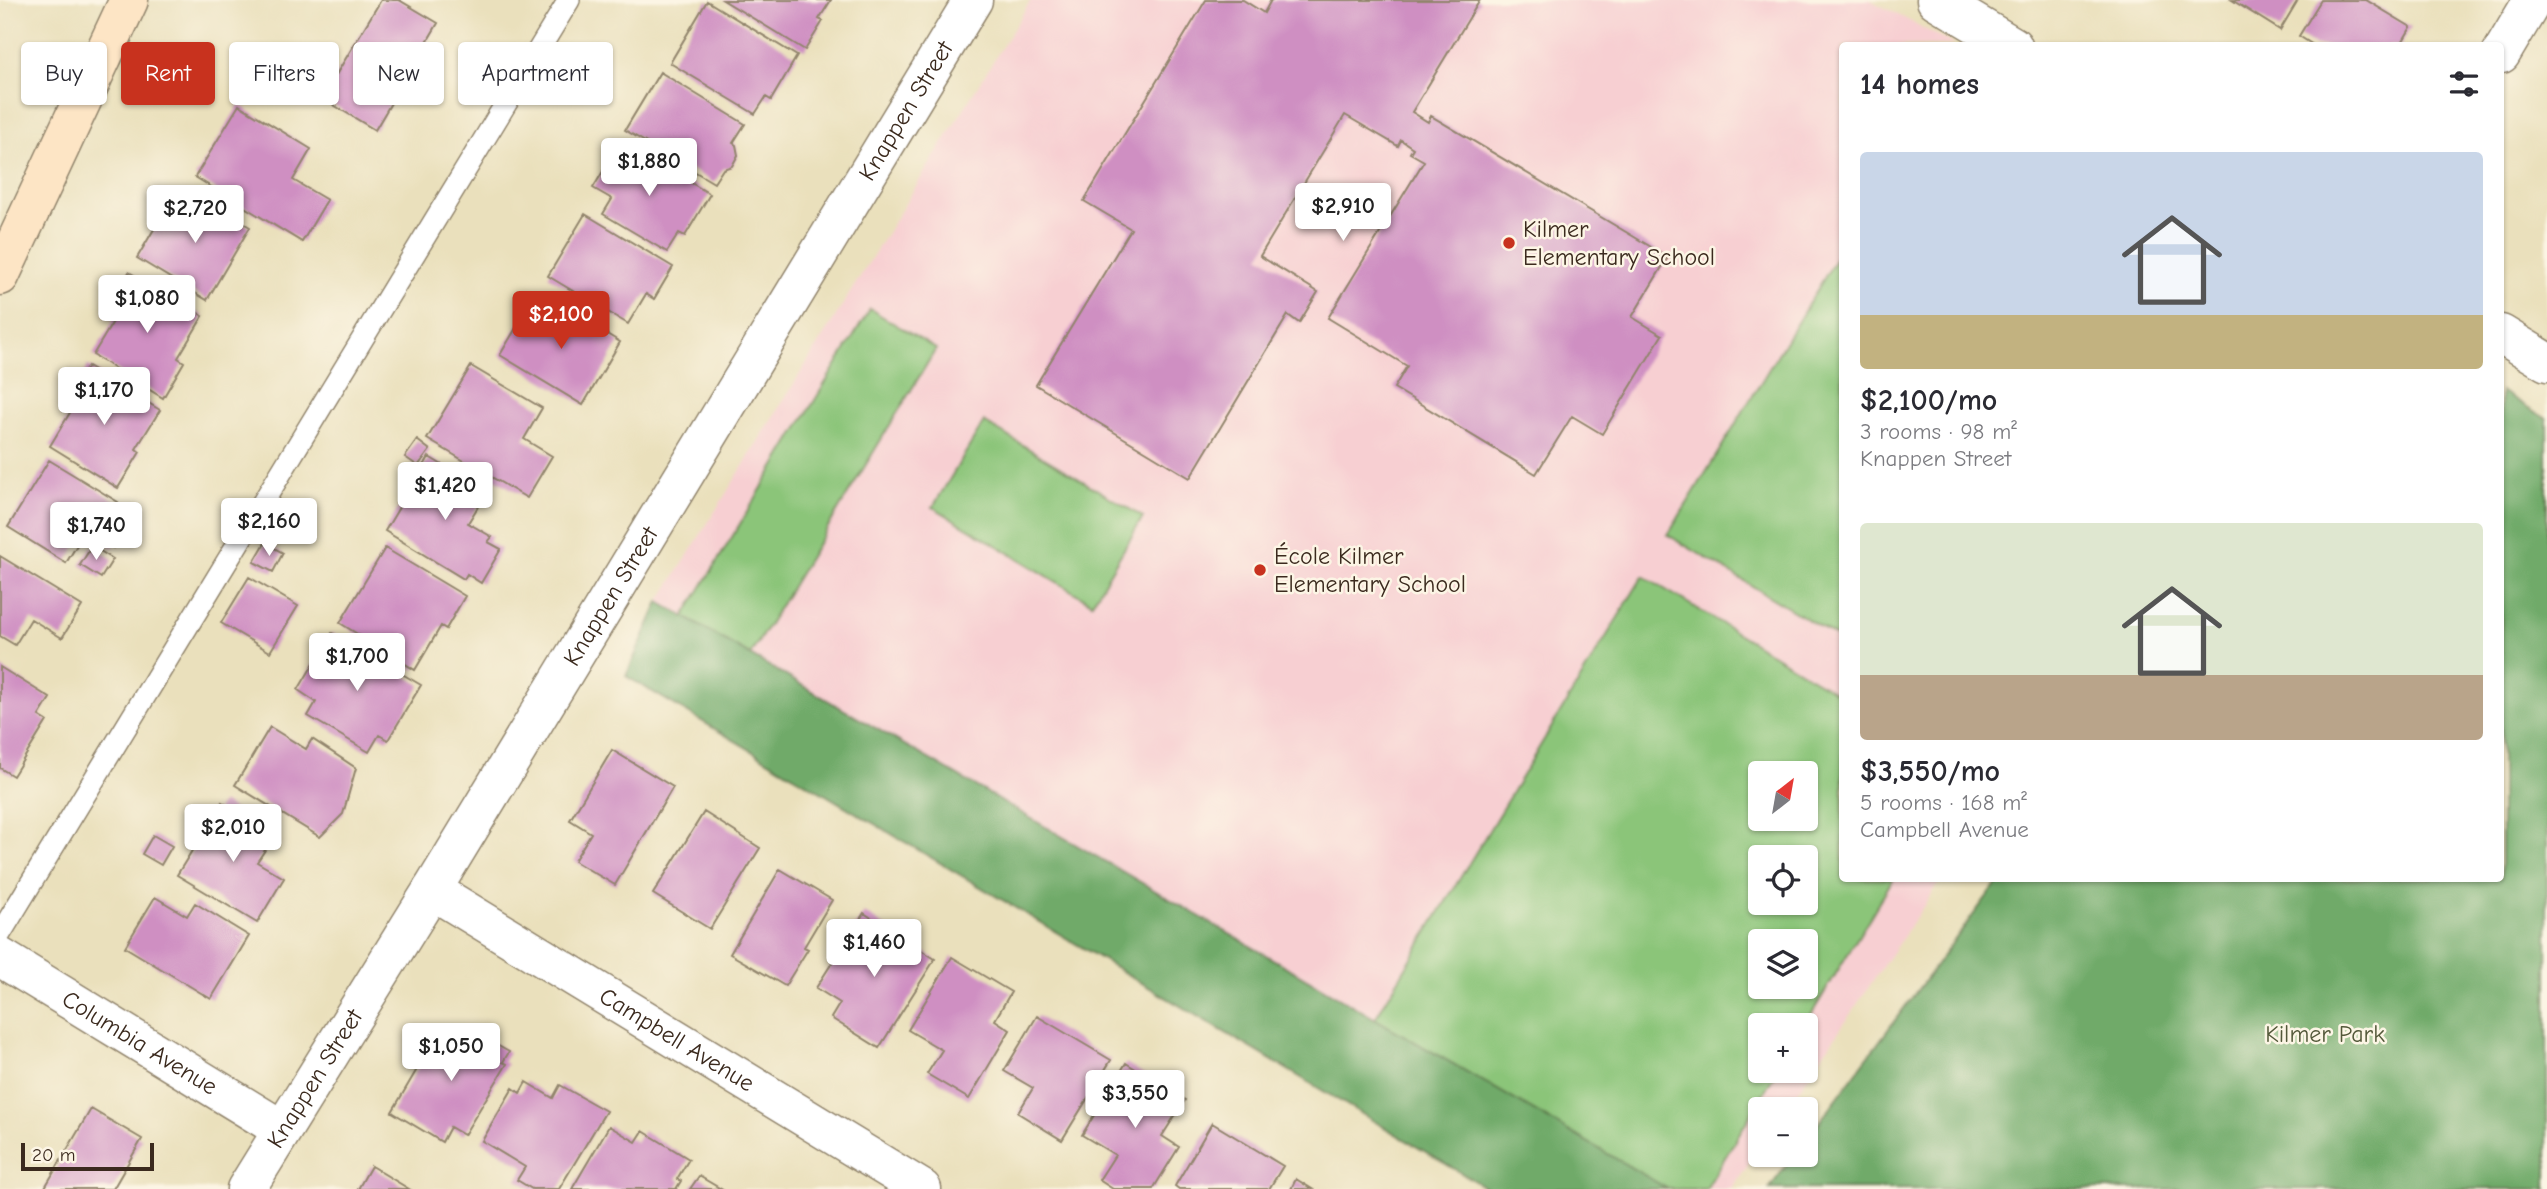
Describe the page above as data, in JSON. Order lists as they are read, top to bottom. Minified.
{"streets":{"street":["Knappen Street","Campbell Avenue","Columbia Avenue"]},"crossings":[["Knappen Street","Campbell Avenue"],["Knappen Street","Columbia Avenue"]],"parks":["Kilmer Park"],"places":["Kilmer Elementary School","École Kilmer Elementary School"],"scale_bar":"20 m","north":"top right","page":{"chip":["Buy","Rent","Filters","New","Apartment"],"heading":"14 homes","list":[{"name":"$2,100/mo","note":"3 rooms · 98 m² · Knappen Street"},{"name":"$3,550/mo","note":"5 rooms · 168 m² · Campbell Avenue"}],"price":["$1,880","$2,910","$2,720","$1,080","$2,100","$1,170","$1,420","$2,160","$1,740","$1,700","$2,010","$1,460","$1,050","$3,550"],"map_buttons":["+","−"],"scale":"20 m"}}
